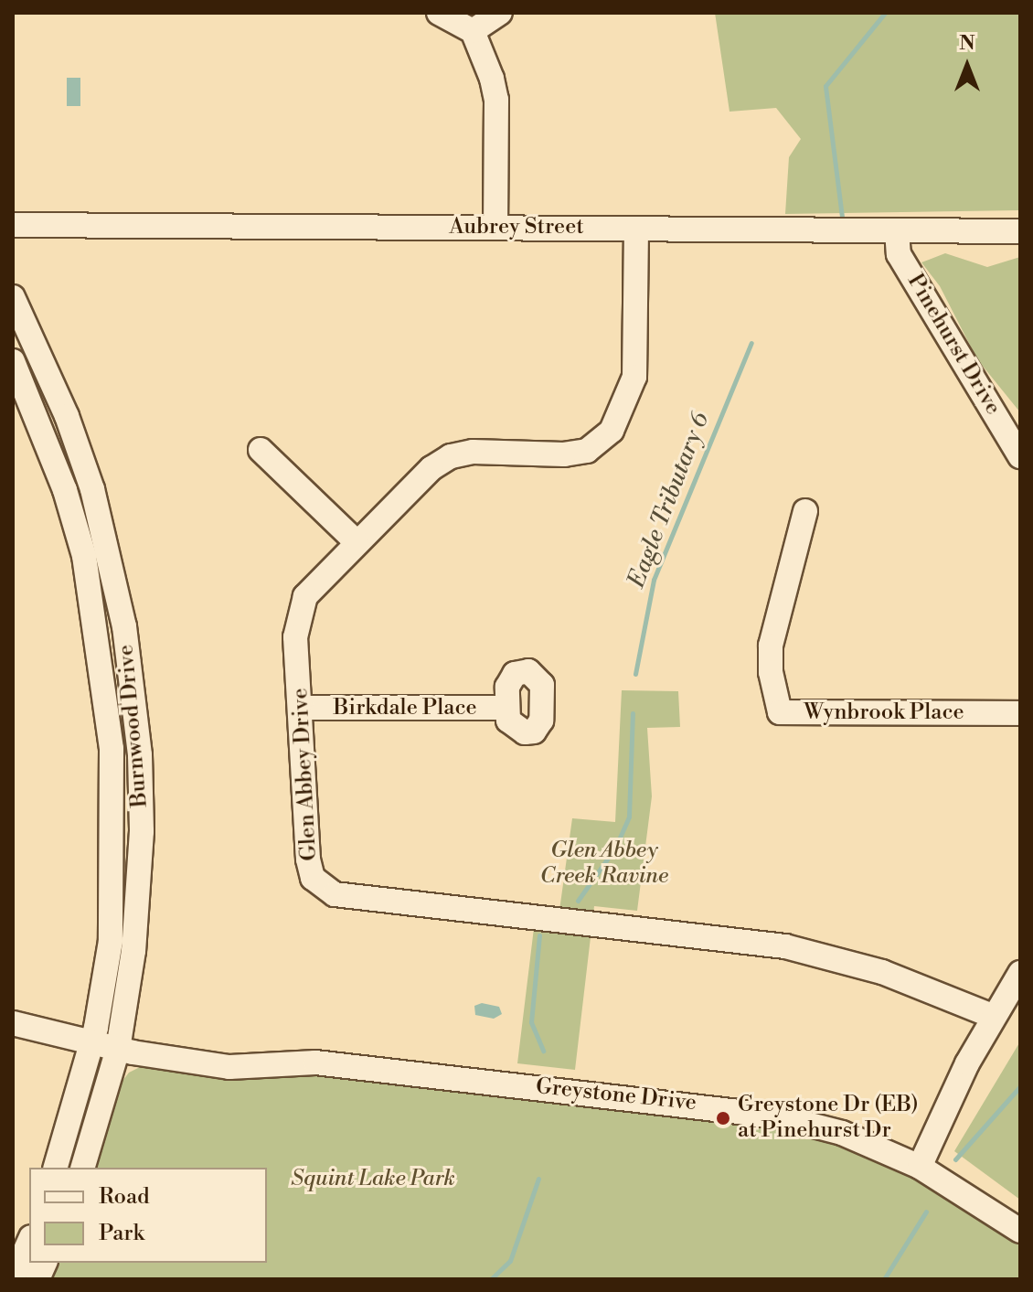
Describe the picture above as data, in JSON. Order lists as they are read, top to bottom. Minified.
{"streets":{"street":["Aubrey Street","Pinehurst Drive","Birkdale Place","Wynbrook Place","Burnwood Drive","Glen Abbey Drive","Greystone Drive"]},"crossings":[["Aubrey Street","Pinehurst Drive"],["Aubrey Street","Glen Abbey Drive"],["Birkdale Place","Glen Abbey Drive"],["Burnwood Drive","Greystone Drive"]],"water":["Eagle Tributary 6"],"parks":["Glen Abbey Creek Ravine","Squint Lake Park"],"places":["Greystone Dr (EB) at Pinehurst Dr"],"legend":["Road","Park"],"north":"top"}
